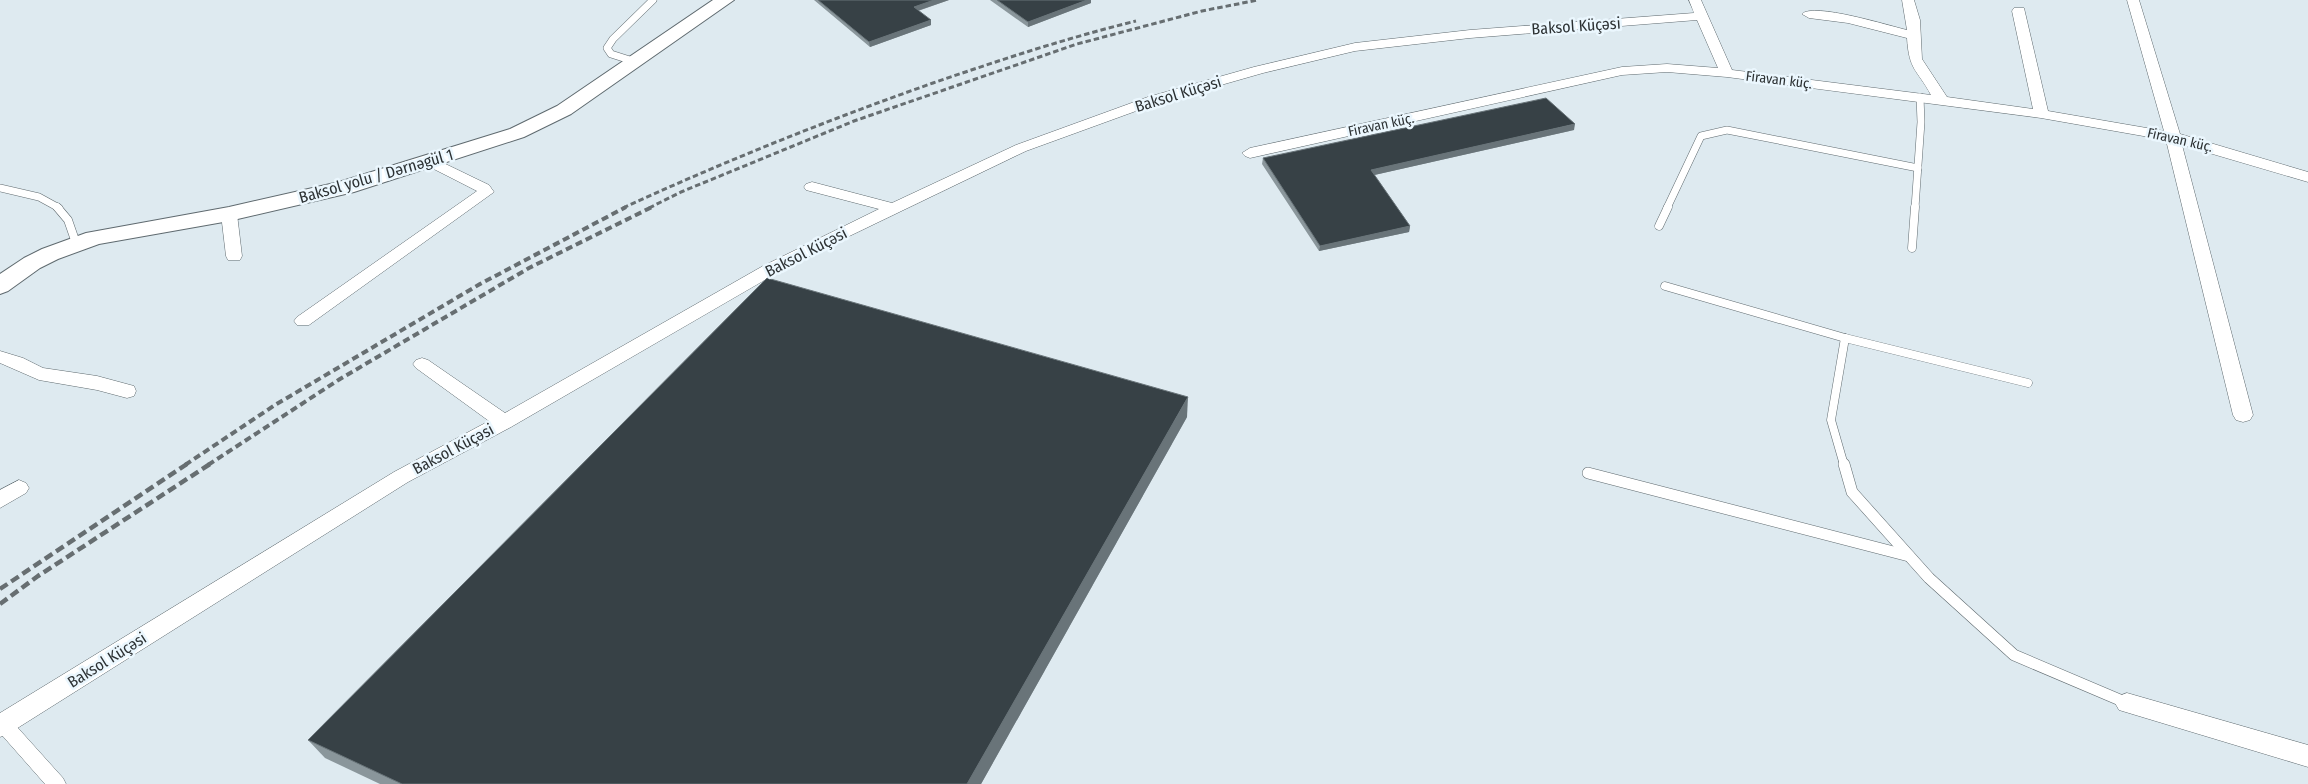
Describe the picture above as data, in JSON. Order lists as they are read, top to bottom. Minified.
{"streets":{"main road":["Baksol yolu / Dərnəgül 1"],"street":["Baksol Küçəsi","Firavan küç."]}}
